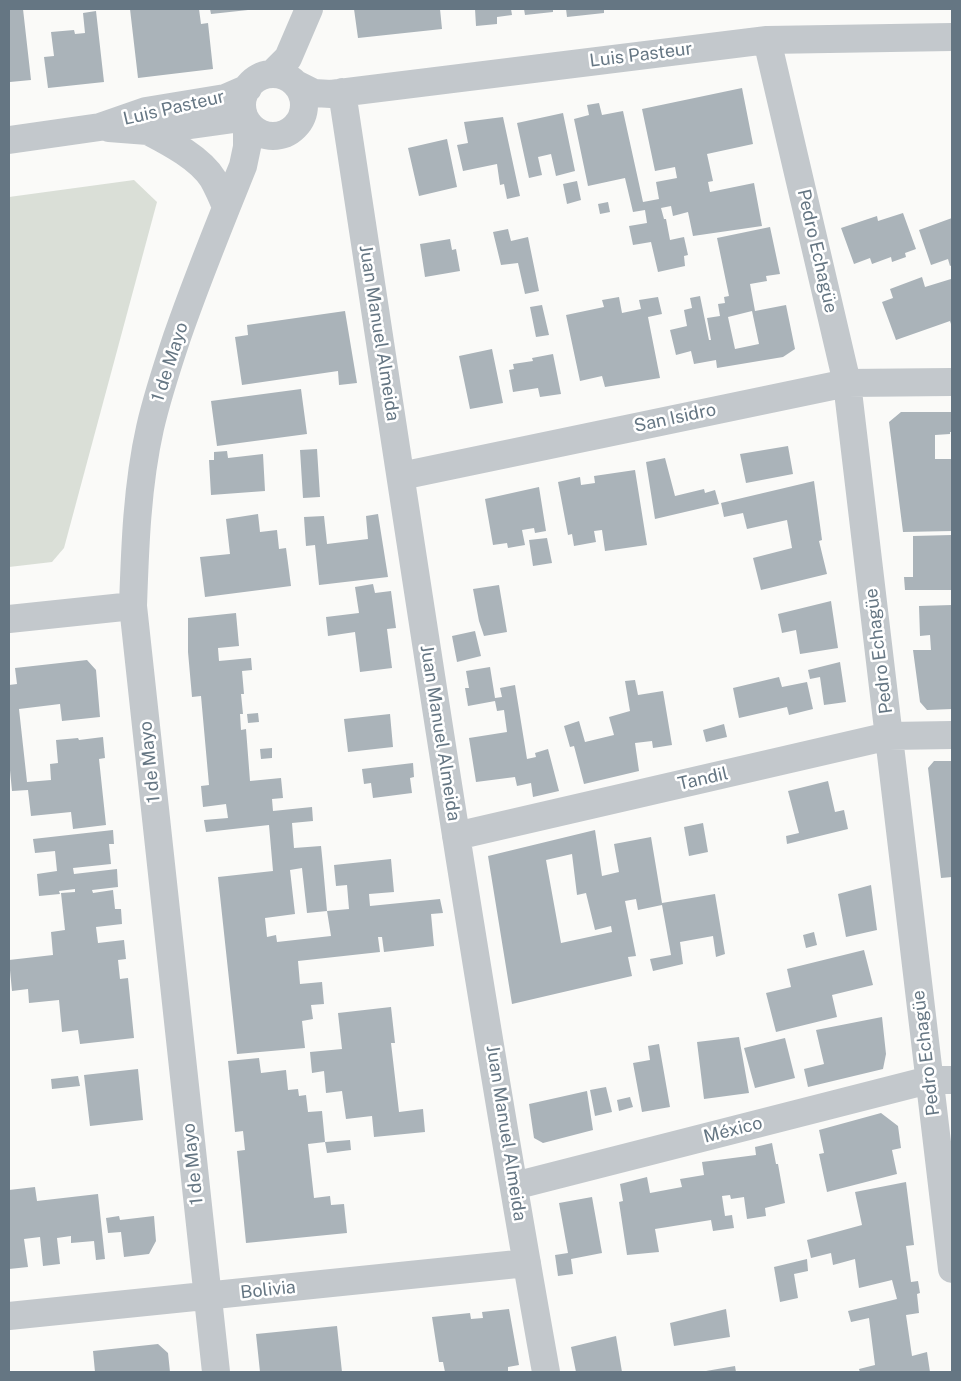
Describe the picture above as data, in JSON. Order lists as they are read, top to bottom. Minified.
{"streets":{"street":["Luis Pasteur","Pedro Echagüe","Juan Manuel Almeida","1 de Mayo","San Isidro","Tandil","México","Bolivia"]},"crossings":[["Luis Pasteur","Pedro Echagüe"],["Luis Pasteur","Juan Manuel Almeida"],["Luis Pasteur","1 de Mayo"],["Pedro Echagüe","San Isidro"],["Pedro Echagüe","Tandil"],["Pedro Echagüe","México"],["Juan Manuel Almeida","San Isidro"],["Juan Manuel Almeida","Tandil"],["Juan Manuel Almeida","México"],["Juan Manuel Almeida","Bolivia"],["1 de Mayo","Bolivia"]]}
